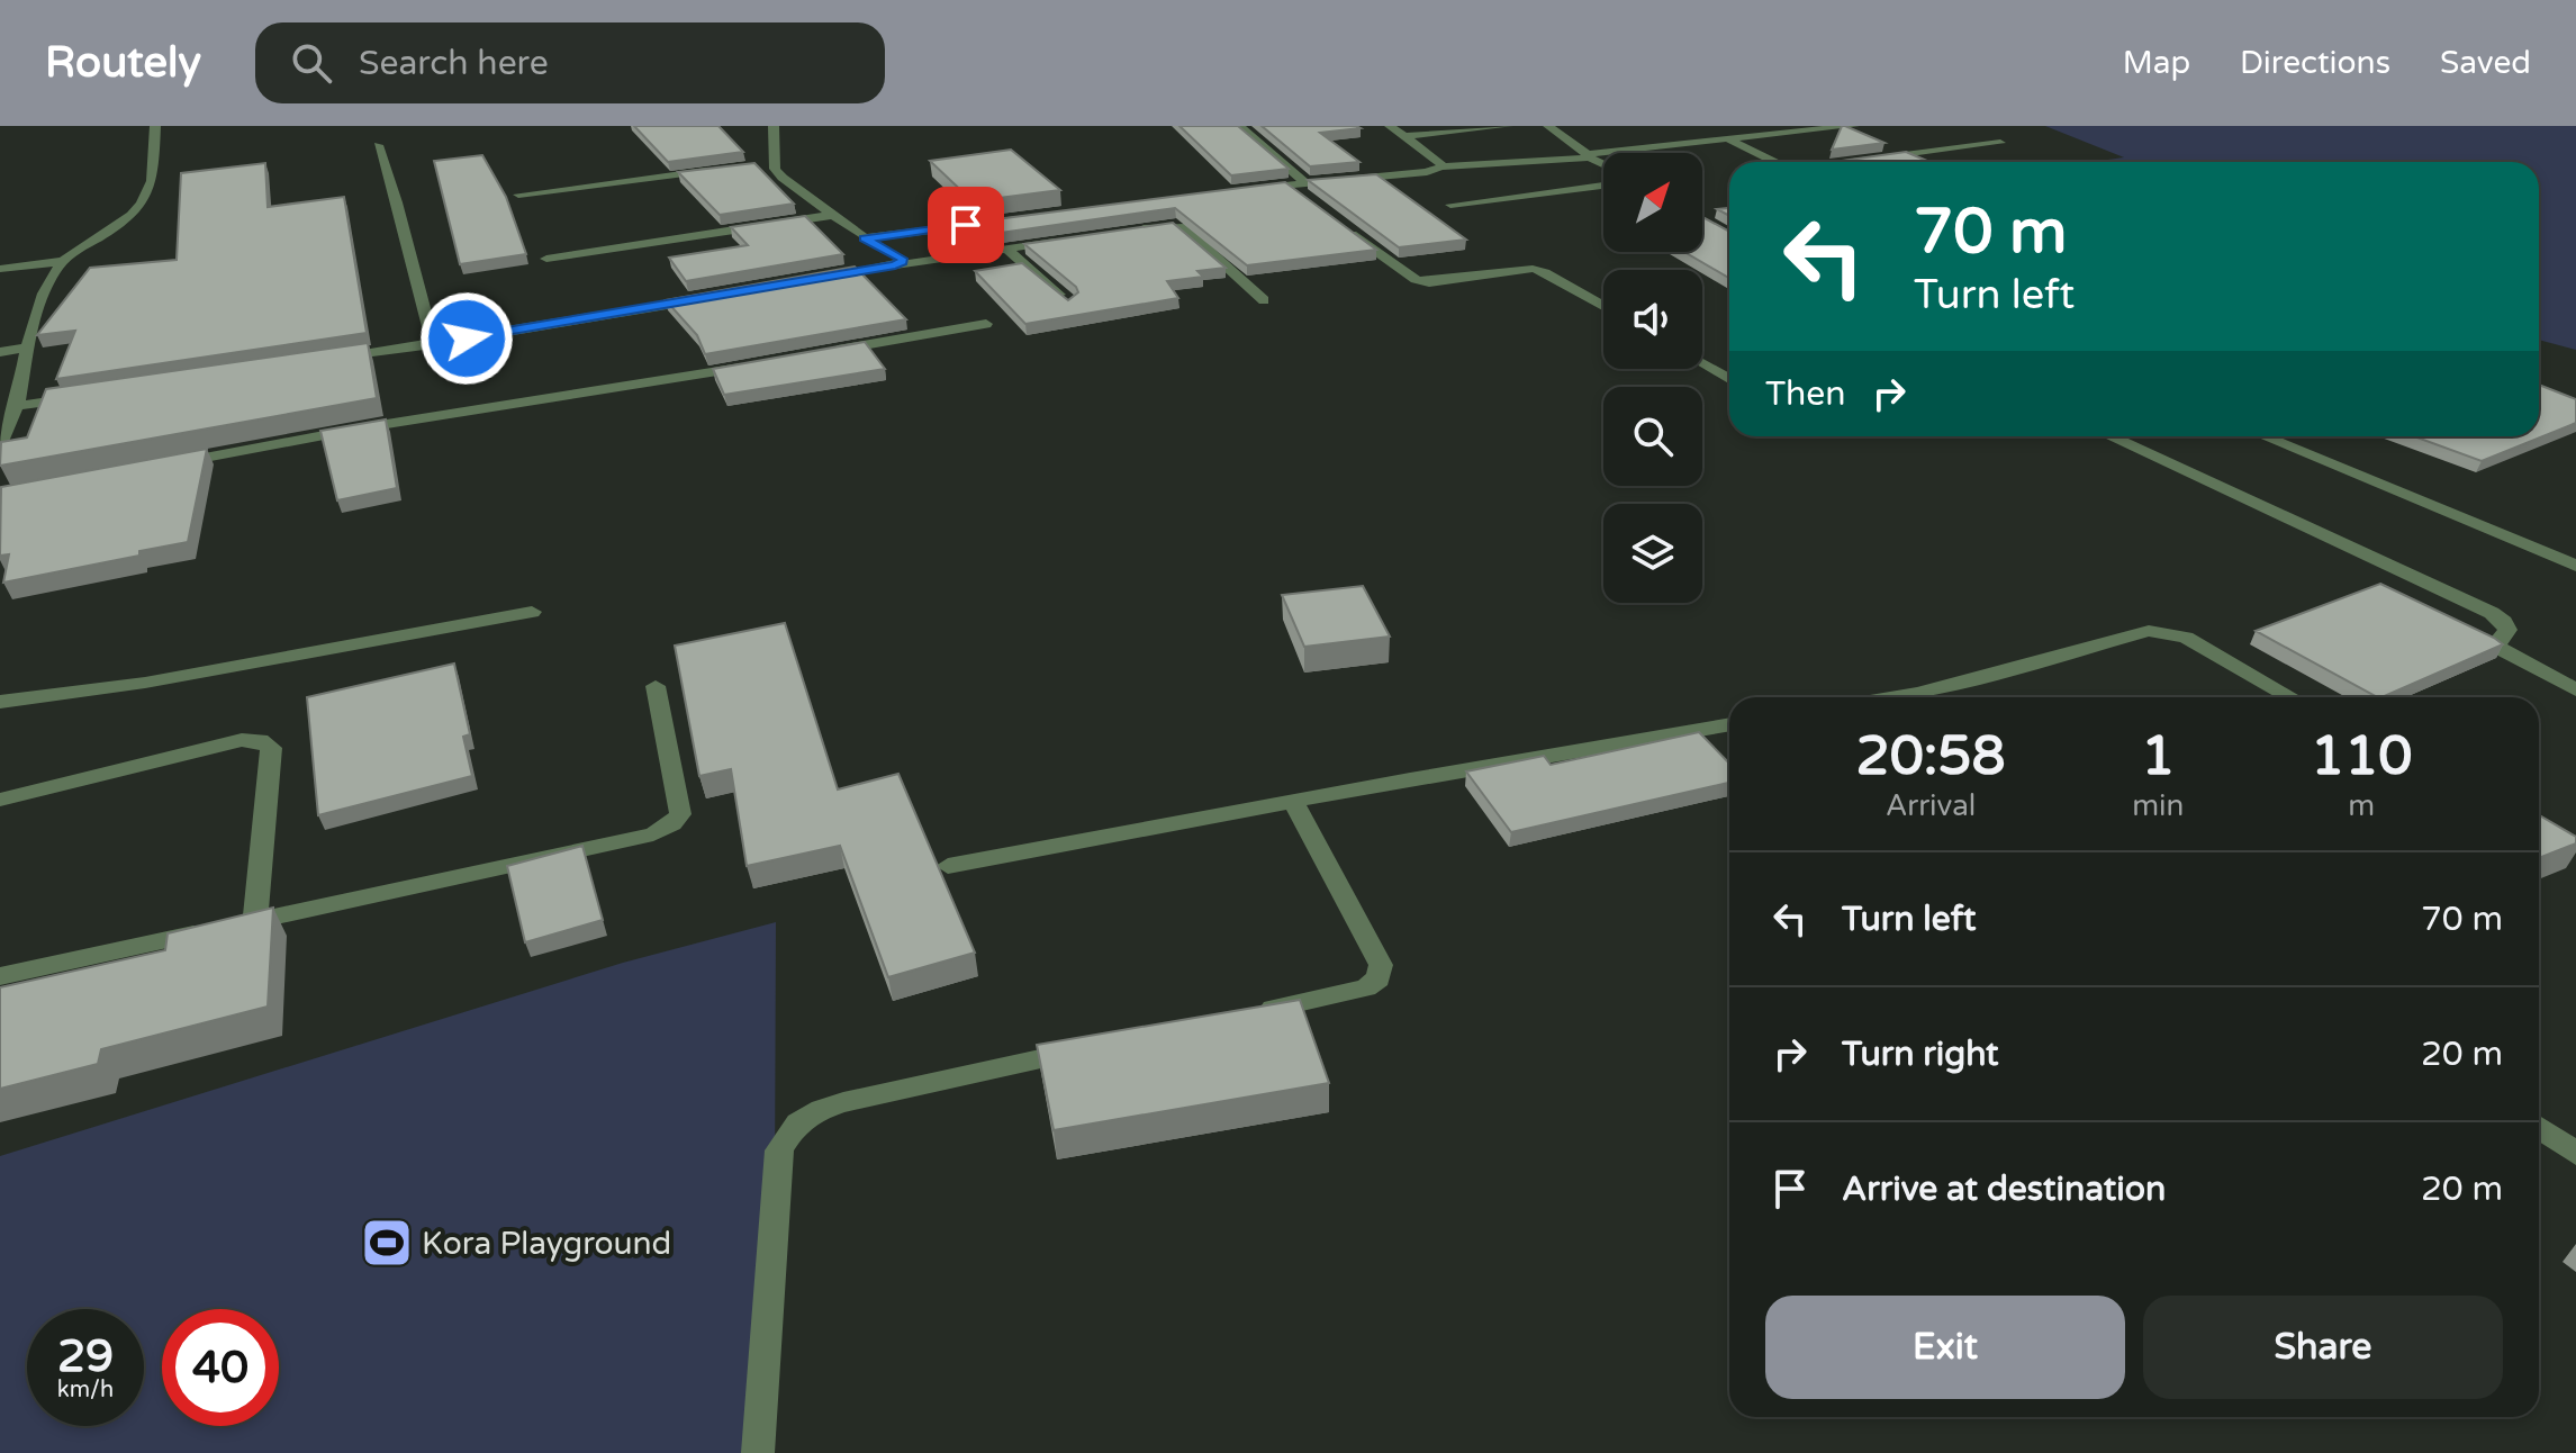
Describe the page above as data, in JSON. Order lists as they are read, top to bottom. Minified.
{"places":{"sports":["Kora Playground"]},"north":"top right","page":{"header":"Routely","search":"Search here","nav":["Map","Directions","Saved"],"turn":["70 m","Turn left"],"then":"Then","eta":["20:58","Arrival","1","min","110","m"],"list":[{"name":"Turn left","value":"70 m"},{"name":"Turn right","value":"20 m"},{"name":"Arrive at destination","value":"20 m"}],"buttons":["Exit","Share"],"speed":"29 km/h","limit":"40"}}
